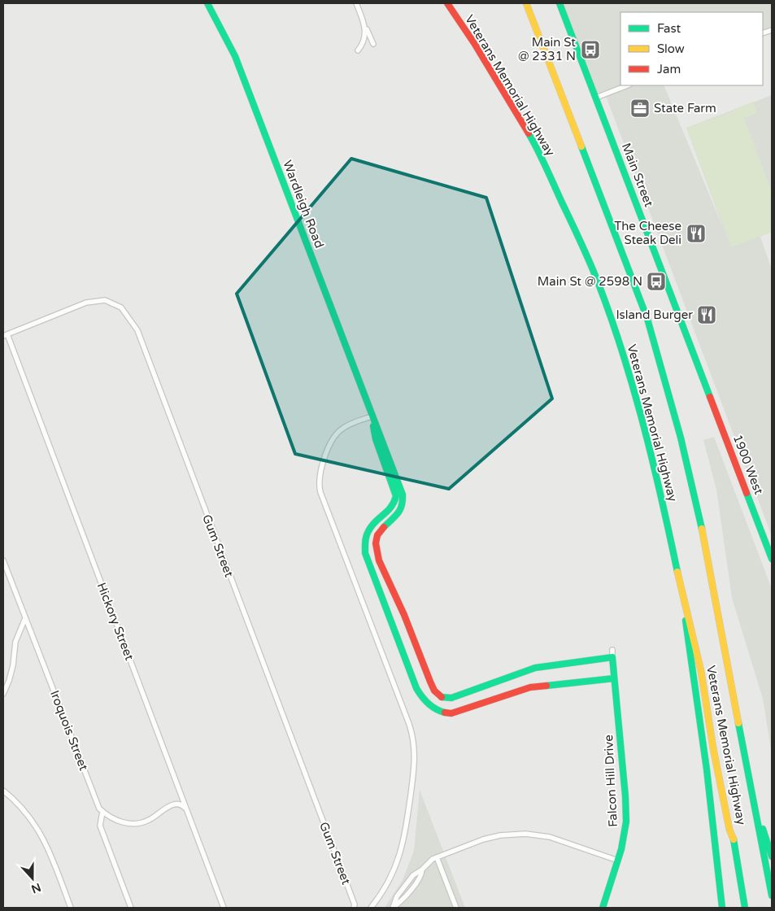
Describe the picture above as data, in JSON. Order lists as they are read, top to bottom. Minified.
{"streets":{"main road":["Veterans Memorial Highway","Main Street","Wardleigh Road","1900 West","Falcon Hill Drive"],"street":["Gum Street","Hickory Street","Iroquois Street"]},"crossings":[["Main Street","1900 West"],["Gum Street","Hickory Street"]],"places":{"bus stop":["Main St @ 2331 N","Main St @ 2598 N"],"office":["State Farm"],"restaurant":["The Cheese Steak Deli","Island Burger"]},"legend":["Fast","Slow","Jam"],"north":"bottom"}
